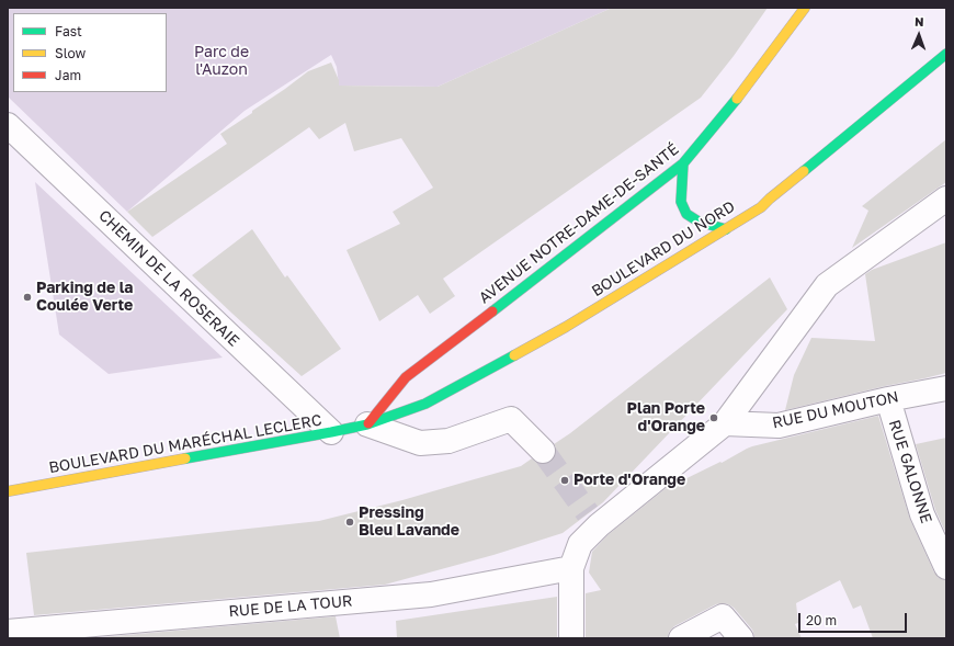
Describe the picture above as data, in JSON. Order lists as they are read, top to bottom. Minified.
{"streets":{"main road":["AVENUE NOTRE-DAME-DE-SANTÉ","BOULEVARD DU NORD","BOULEVARD DU MARÉCHAL LECLERC"],"street":["CHEMIN DE LA ROSERAIE","RUE DU MOUTON","RUE GALONNE","RUE DE LA TOUR"]},"crossings":[["AVENUE NOTRE-DAME-DE-SANTÉ","BOULEVARD DU NORD"],["AVENUE NOTRE-DAME-DE-SANTÉ","BOULEVARD DU MARÉCHAL LECLERC"],["BOULEVARD DU NORD","BOULEVARD DU MARÉCHAL LECLERC"],["CHEMIN DE LA ROSERAIE","BOULEVARD DU MARÉCHAL LECLERC"],["RUE DU MOUTON","RUE GALONNE"]],"parks":["Parc de l'Auzon"],"places":["Parking de la Coulée Verte","Plan Porte d'Orange","Porte d'Orange","Pressing Bleu Lavande"],"legend":["Fast","Slow","Jam"],"scale_bar":"20 m","north":"top"}
